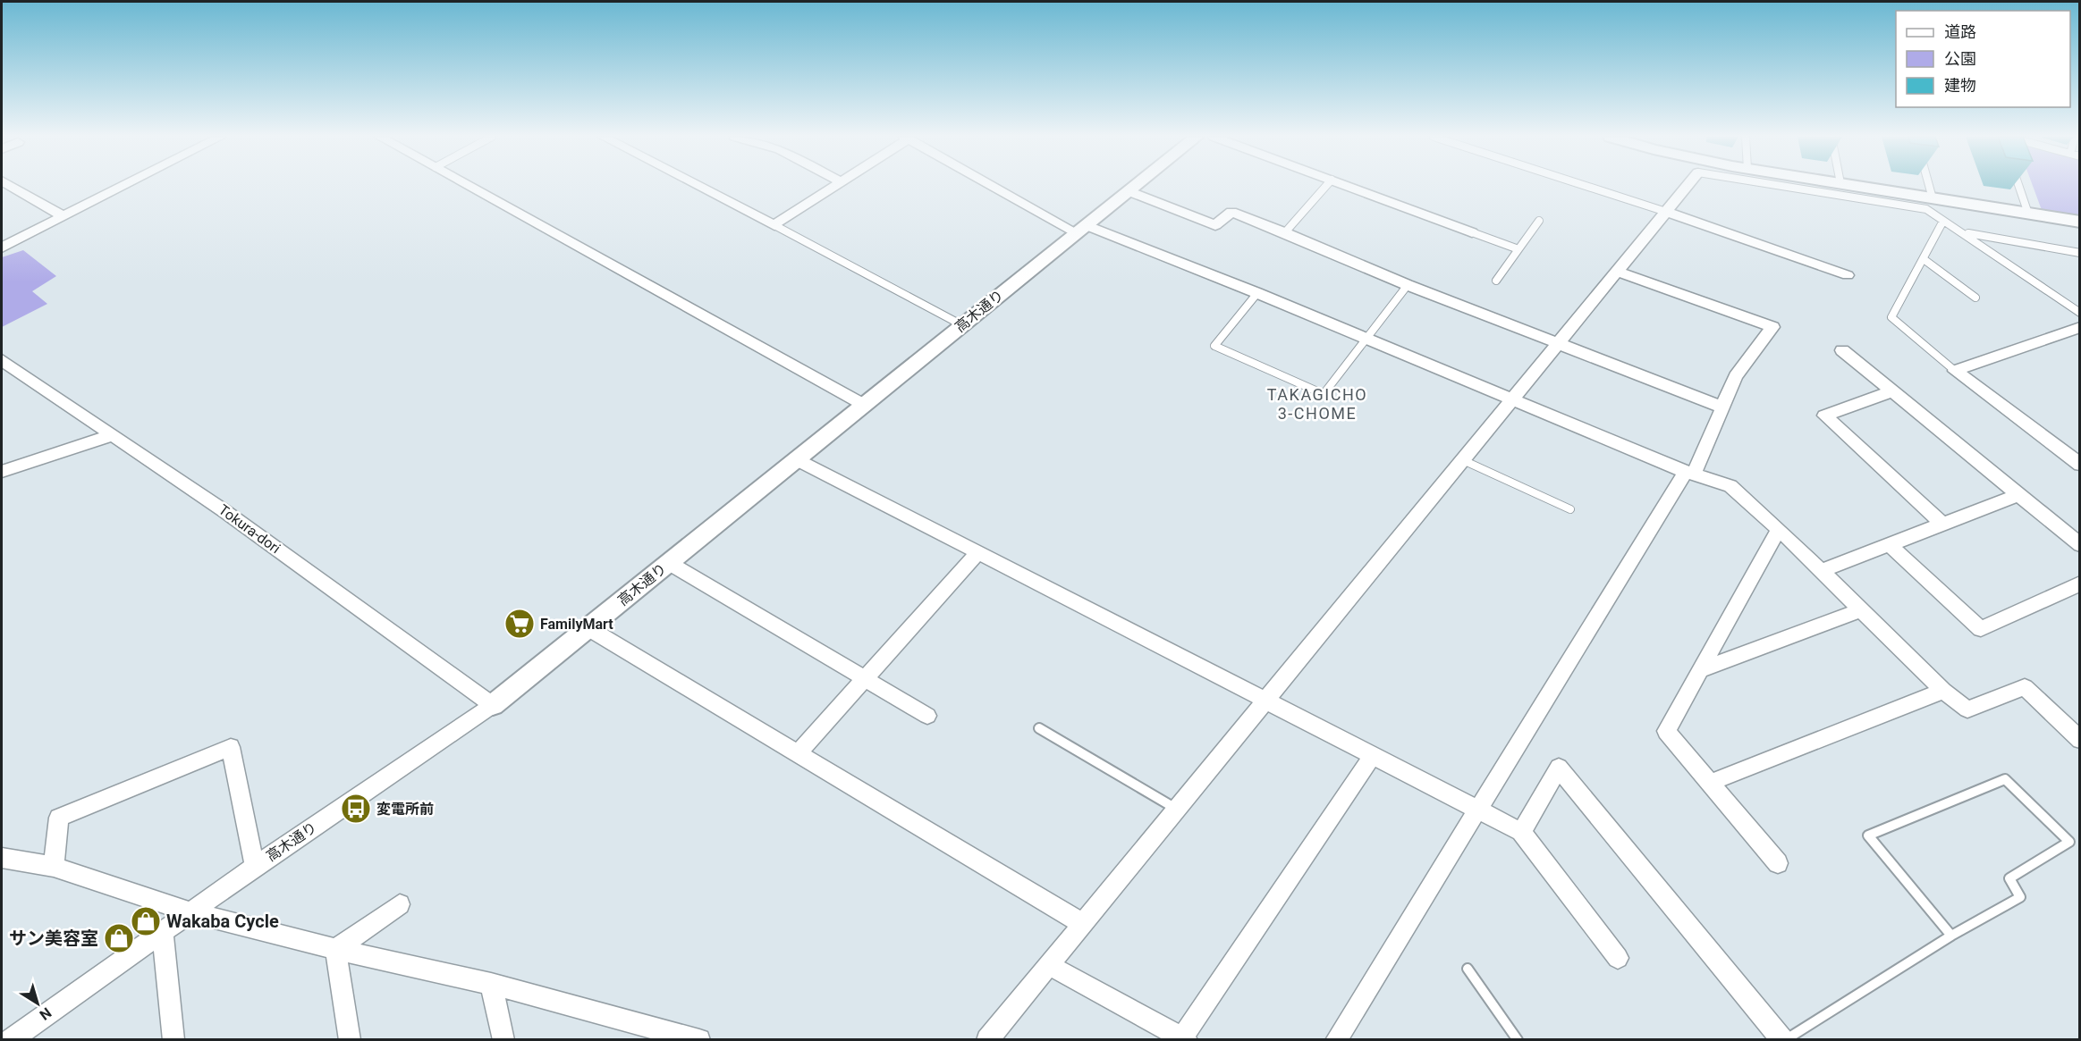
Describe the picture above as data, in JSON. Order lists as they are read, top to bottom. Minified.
{"streets":{"street":["高木通り","Tokura-dori"]},"crossings":[["高木通り","Tokura-dori"]],"districts":["TAKAGICHO 3-CHOME"],"places":{"supermarket":["FamilyMart"],"bus stop":["変電所前"],"shop":["Wakaba Cycle","サン美容室"]},"legend":["道路","公園","建物"],"north":"bottom right"}
